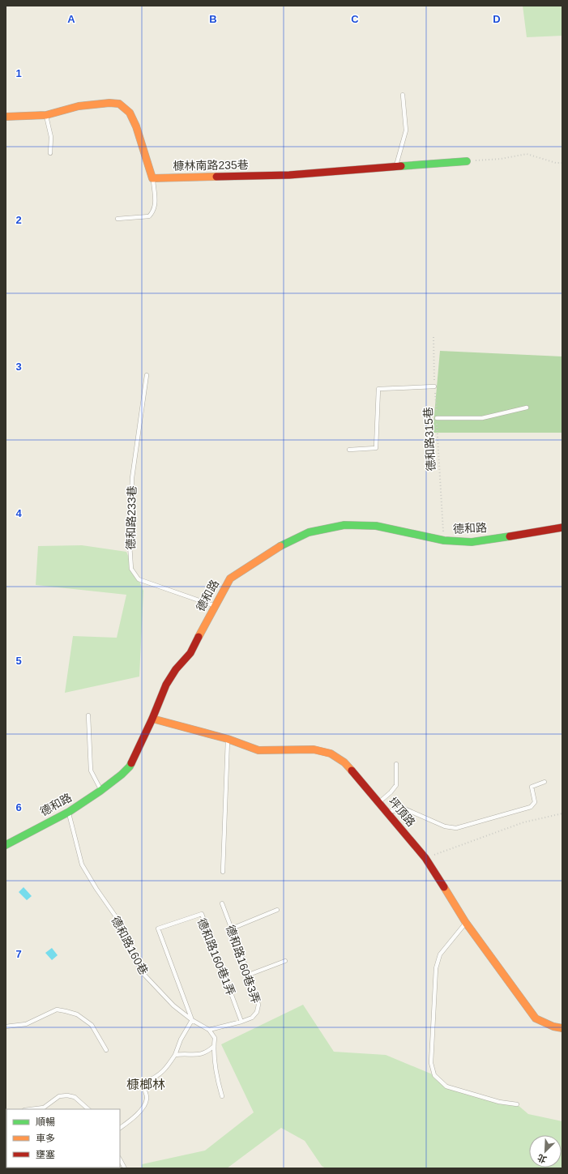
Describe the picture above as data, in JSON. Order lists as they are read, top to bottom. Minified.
{"streets":{"street":["槺林南路235巷","德和路","坪頂路"],"lane":["德和路233巷","德和路160巷","德和路160巷1弄","德和路160巷3弄"],"path":["德和路315巷"]},"crossings":[["德和路315巷","德和路"],["德和路233巷","德和路"],["德和路","坪頂路"],["德和路","德和路160巷"],["德和路160巷","德和路160巷1弄"],["德和路160巷","德和路160巷3弄"],["德和路160巷1弄","德和路160巷3弄"]],"districts":["槺榔林"],"legend":["順暢","車多","壅塞"],"north":"bottom left","grid":{"columns":["A","B","C","D"],"rows":["1","2","3","4","5","6","7"]}}
